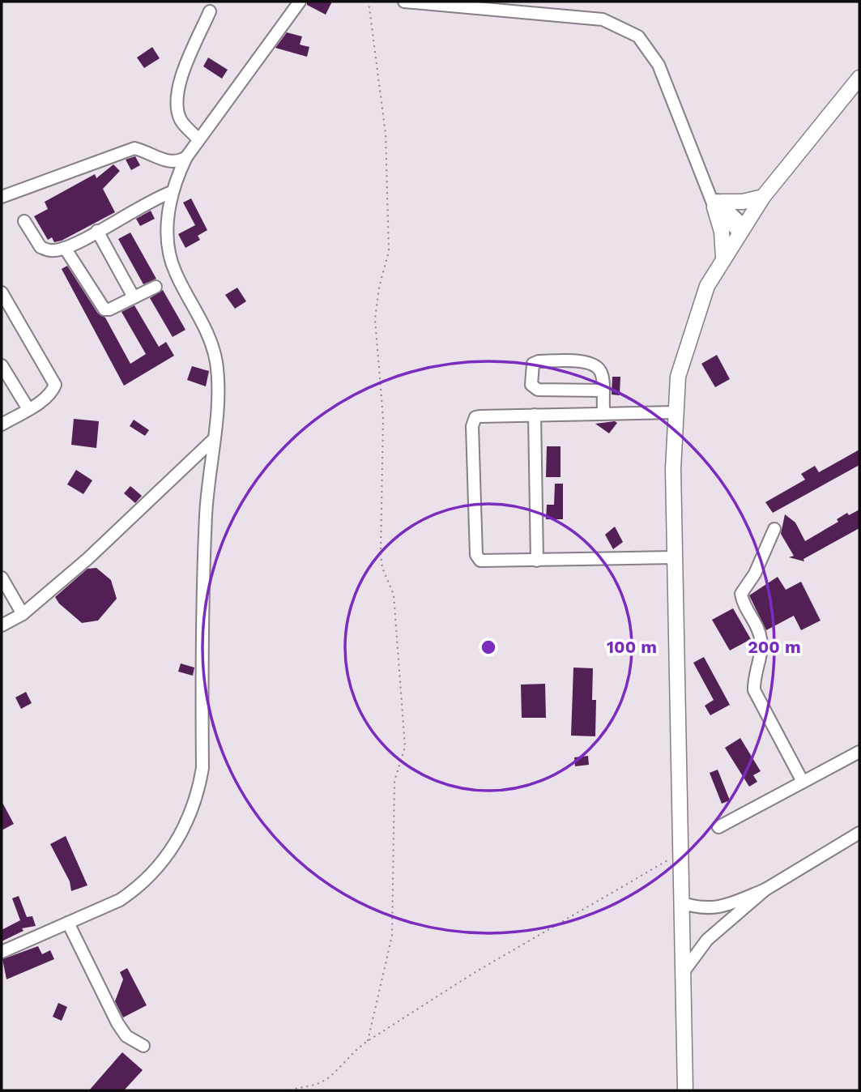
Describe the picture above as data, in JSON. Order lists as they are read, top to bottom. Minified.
{"rings":["100 m","200 m"]}
